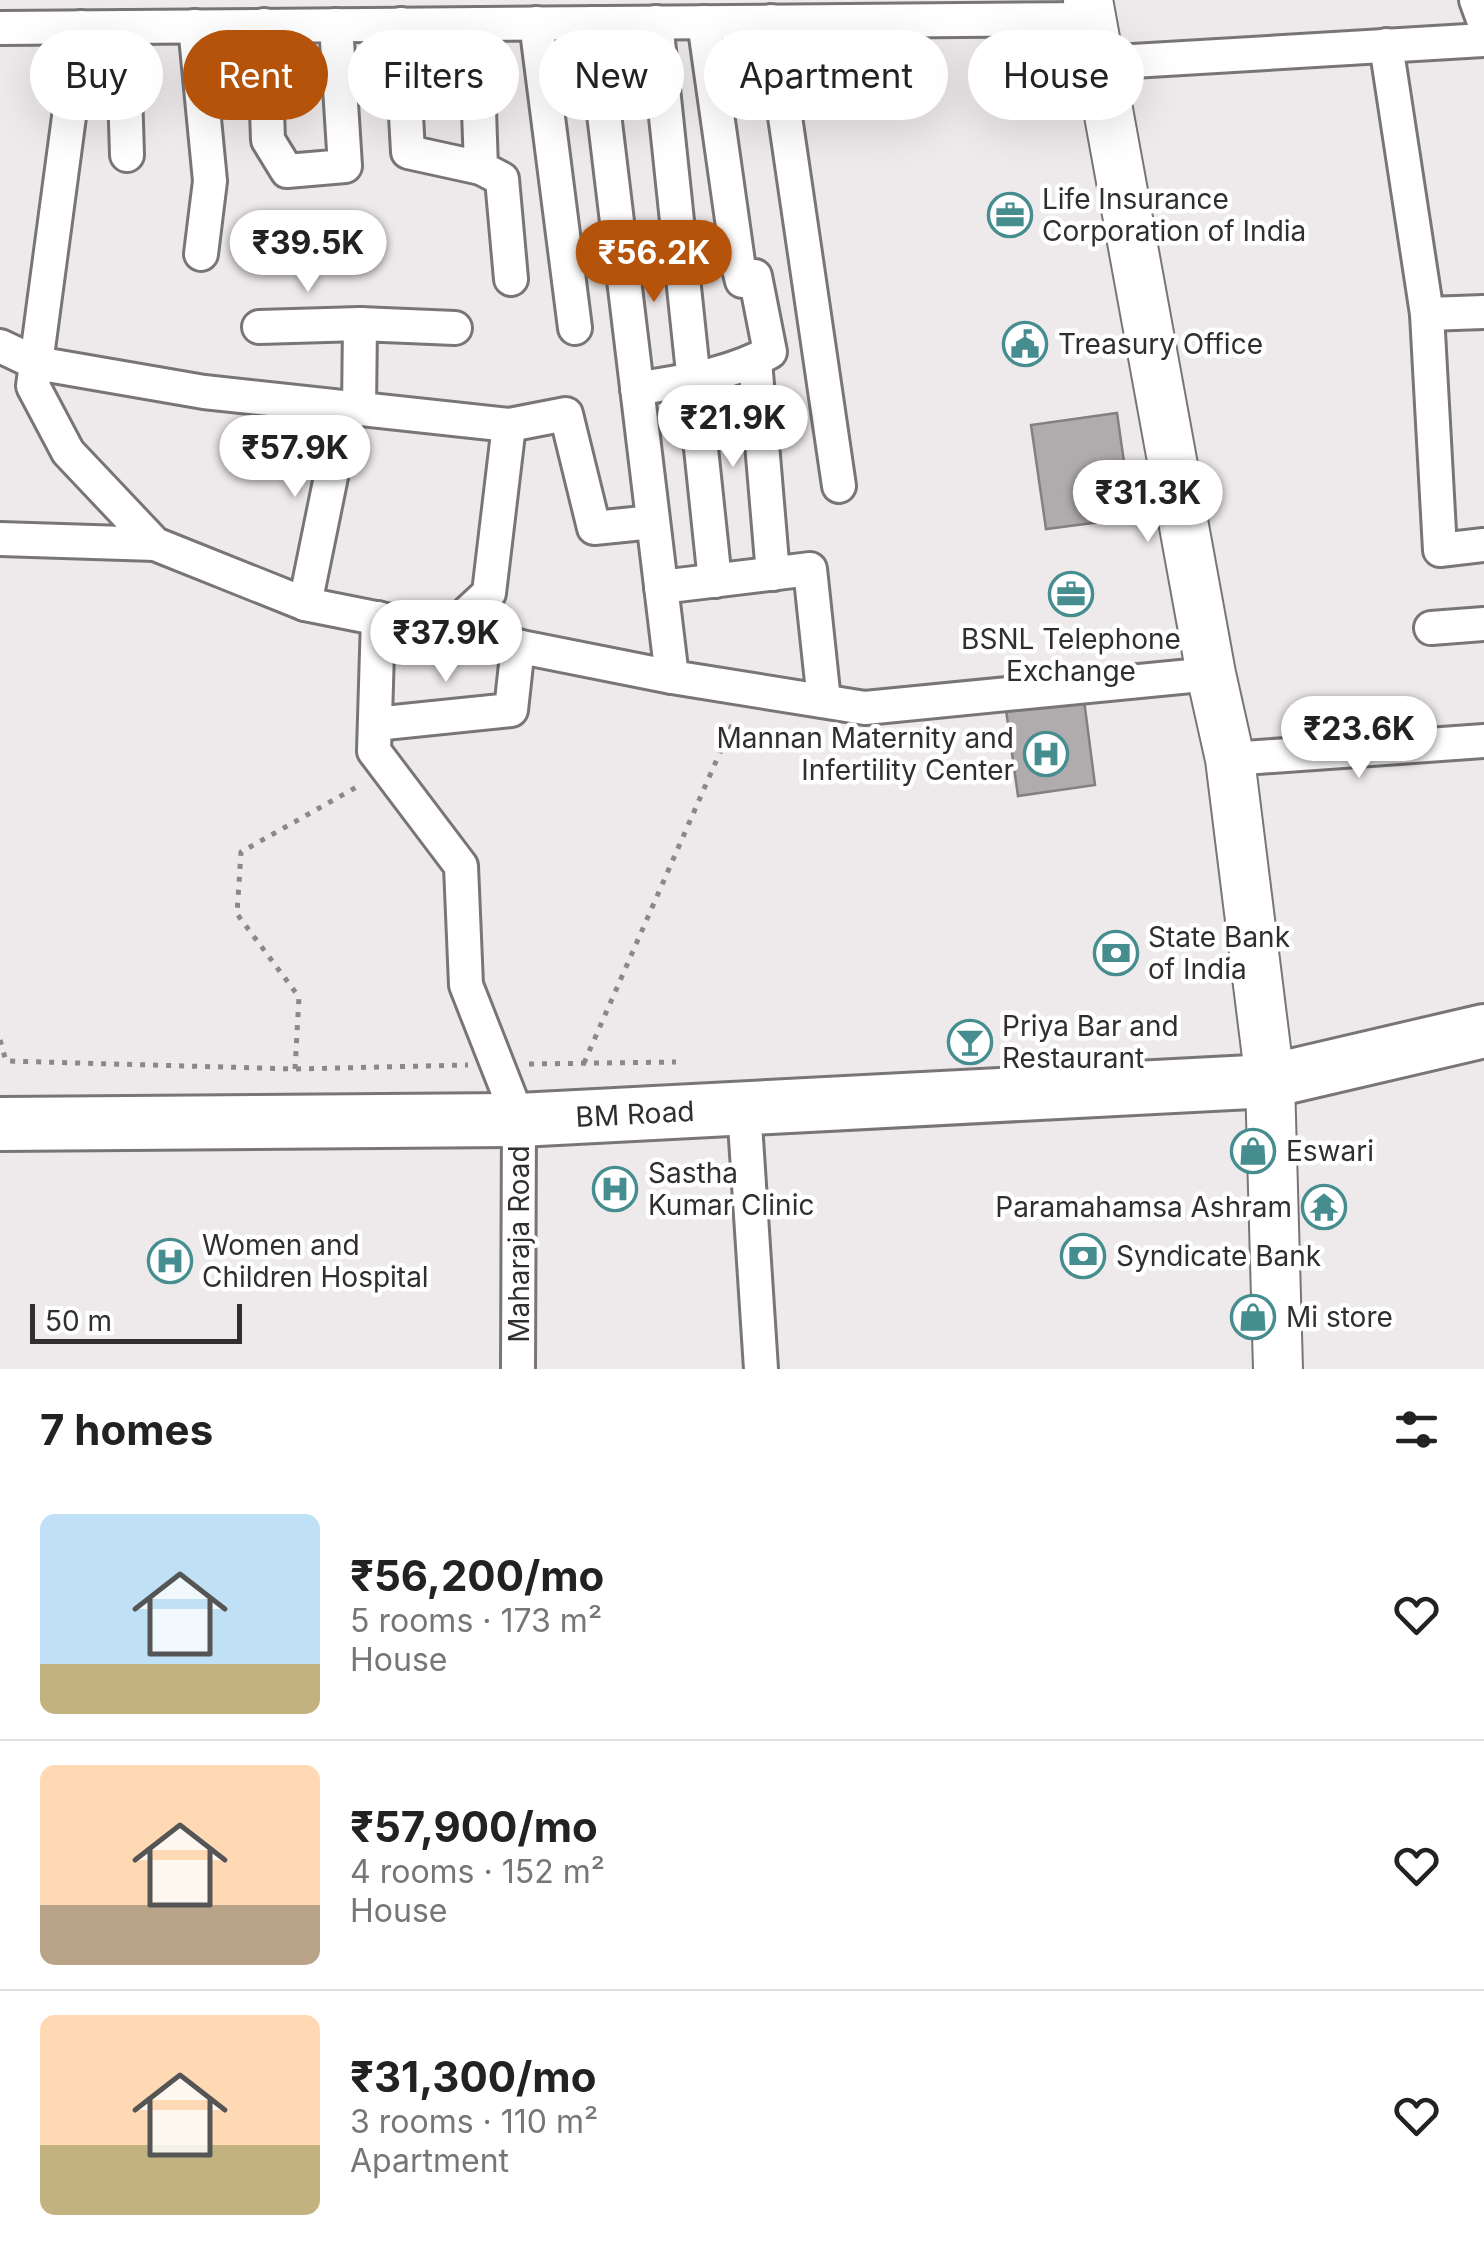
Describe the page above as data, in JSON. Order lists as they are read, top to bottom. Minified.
{"streets":{"main road":["BM Road"],"street":["Maharaja Road"]},"crossings":[["BM Road","Maharaja Road"]],"places":{"office":["Life Insurance Corporation of India","BSNL Telephone Exchange"],"public building":["Treasury Office"],"hospital":["Mannan Maternity and Infertility Center","Sastha Kumar Clinic","Women and Children Hospital"],"bank":["State Bank of India","Syndicate Bank"],"bar":["Priya Bar and Restaurant"],"shop":["Eswari","Mi store"],"temple":["Paramahamsa Ashram"]},"scale_bar":"50 m","page":{"chip":["Buy","Rent","Filters","New","Apartment","House"],"price":["₹39.5K","₹56.2K","₹21.9K","₹57.9K","₹31.3K","₹37.9K","₹23.6K"],"scale":"50 m","heading":"7 homes","list":[{"name":"₹56,200/mo","note":"5 rooms · 173 m² · House"},{"name":"₹57,900/mo","note":"4 rooms · 152 m² · House"},{"name":"₹31,300/mo","note":"3 rooms · 110 m² · Apartment"}]}}
